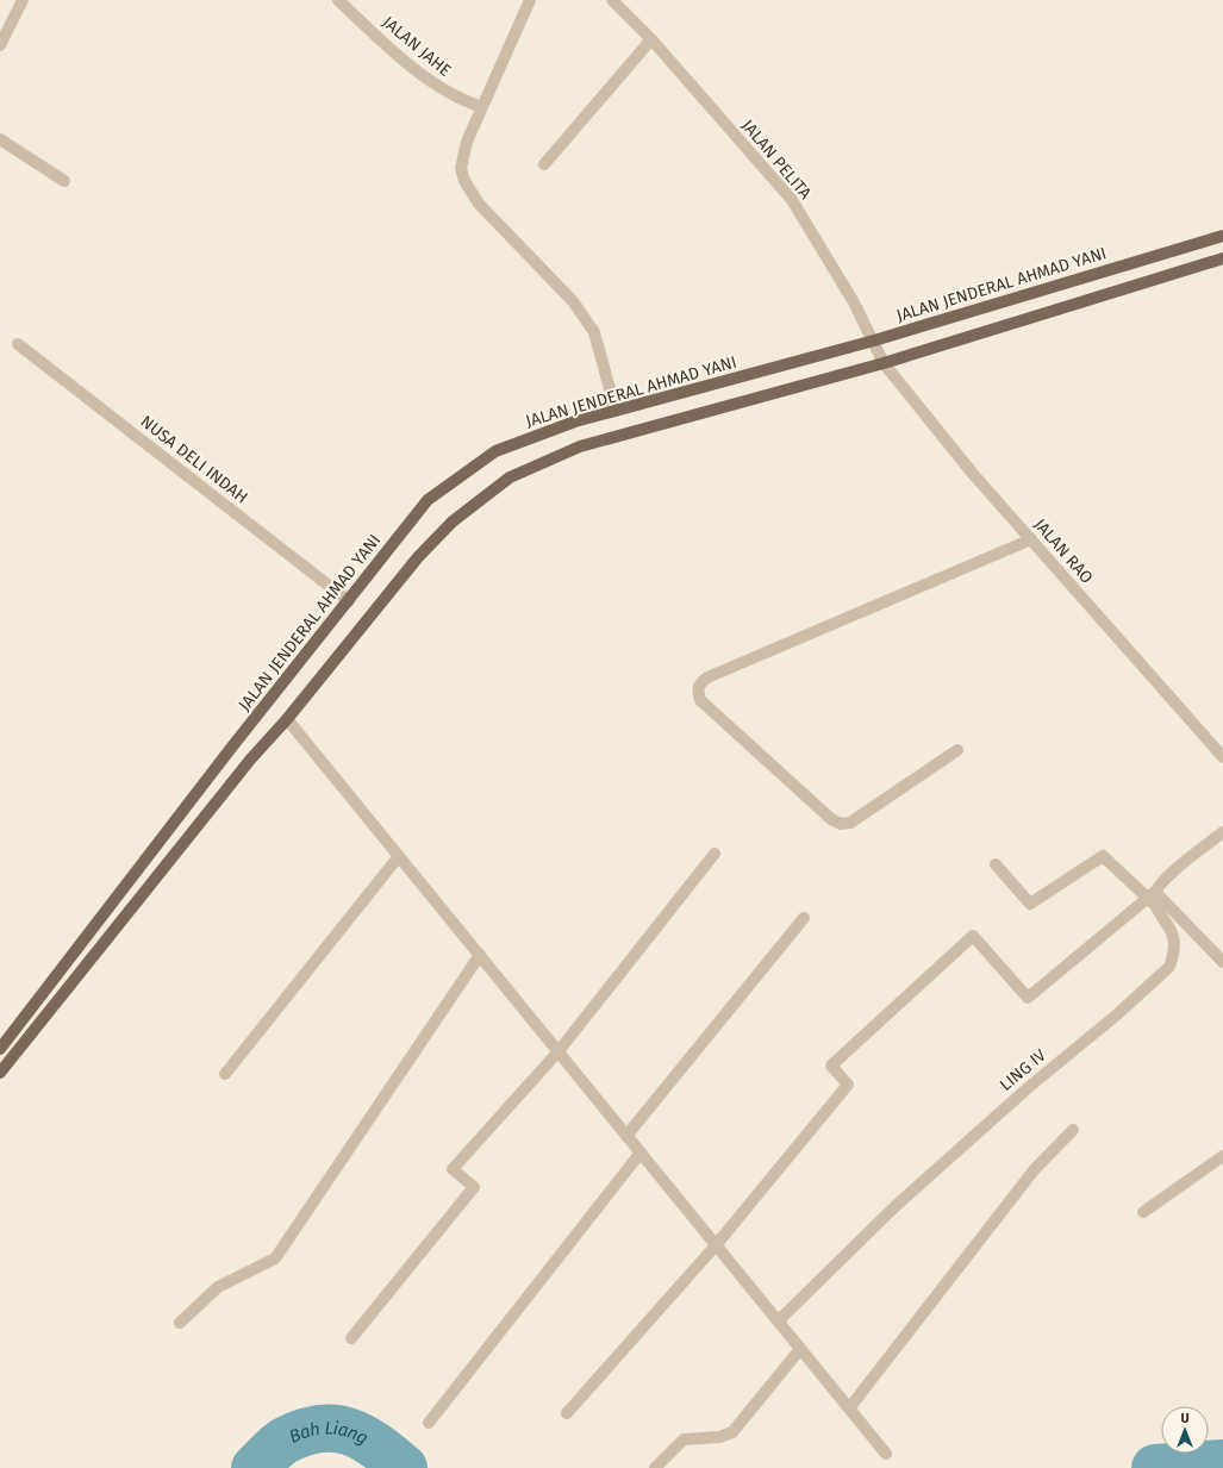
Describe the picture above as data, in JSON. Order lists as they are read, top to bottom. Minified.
{"streets":{"main road":["JALAN JENDERAL AHMAD YANI"],"street":["JALAN JAHE","JALAN PELITA","NUSA DELI INDAH","JALAN RAO","LING IV"]},"crossings":[["JALAN PELITA","JALAN JENDERAL AHMAD YANI"],["JALAN PELITA","JALAN RAO"],["JALAN JENDERAL AHMAD YANI","NUSA DELI INDAH"]],"water":["Bah Liang"],"north":"top"}
